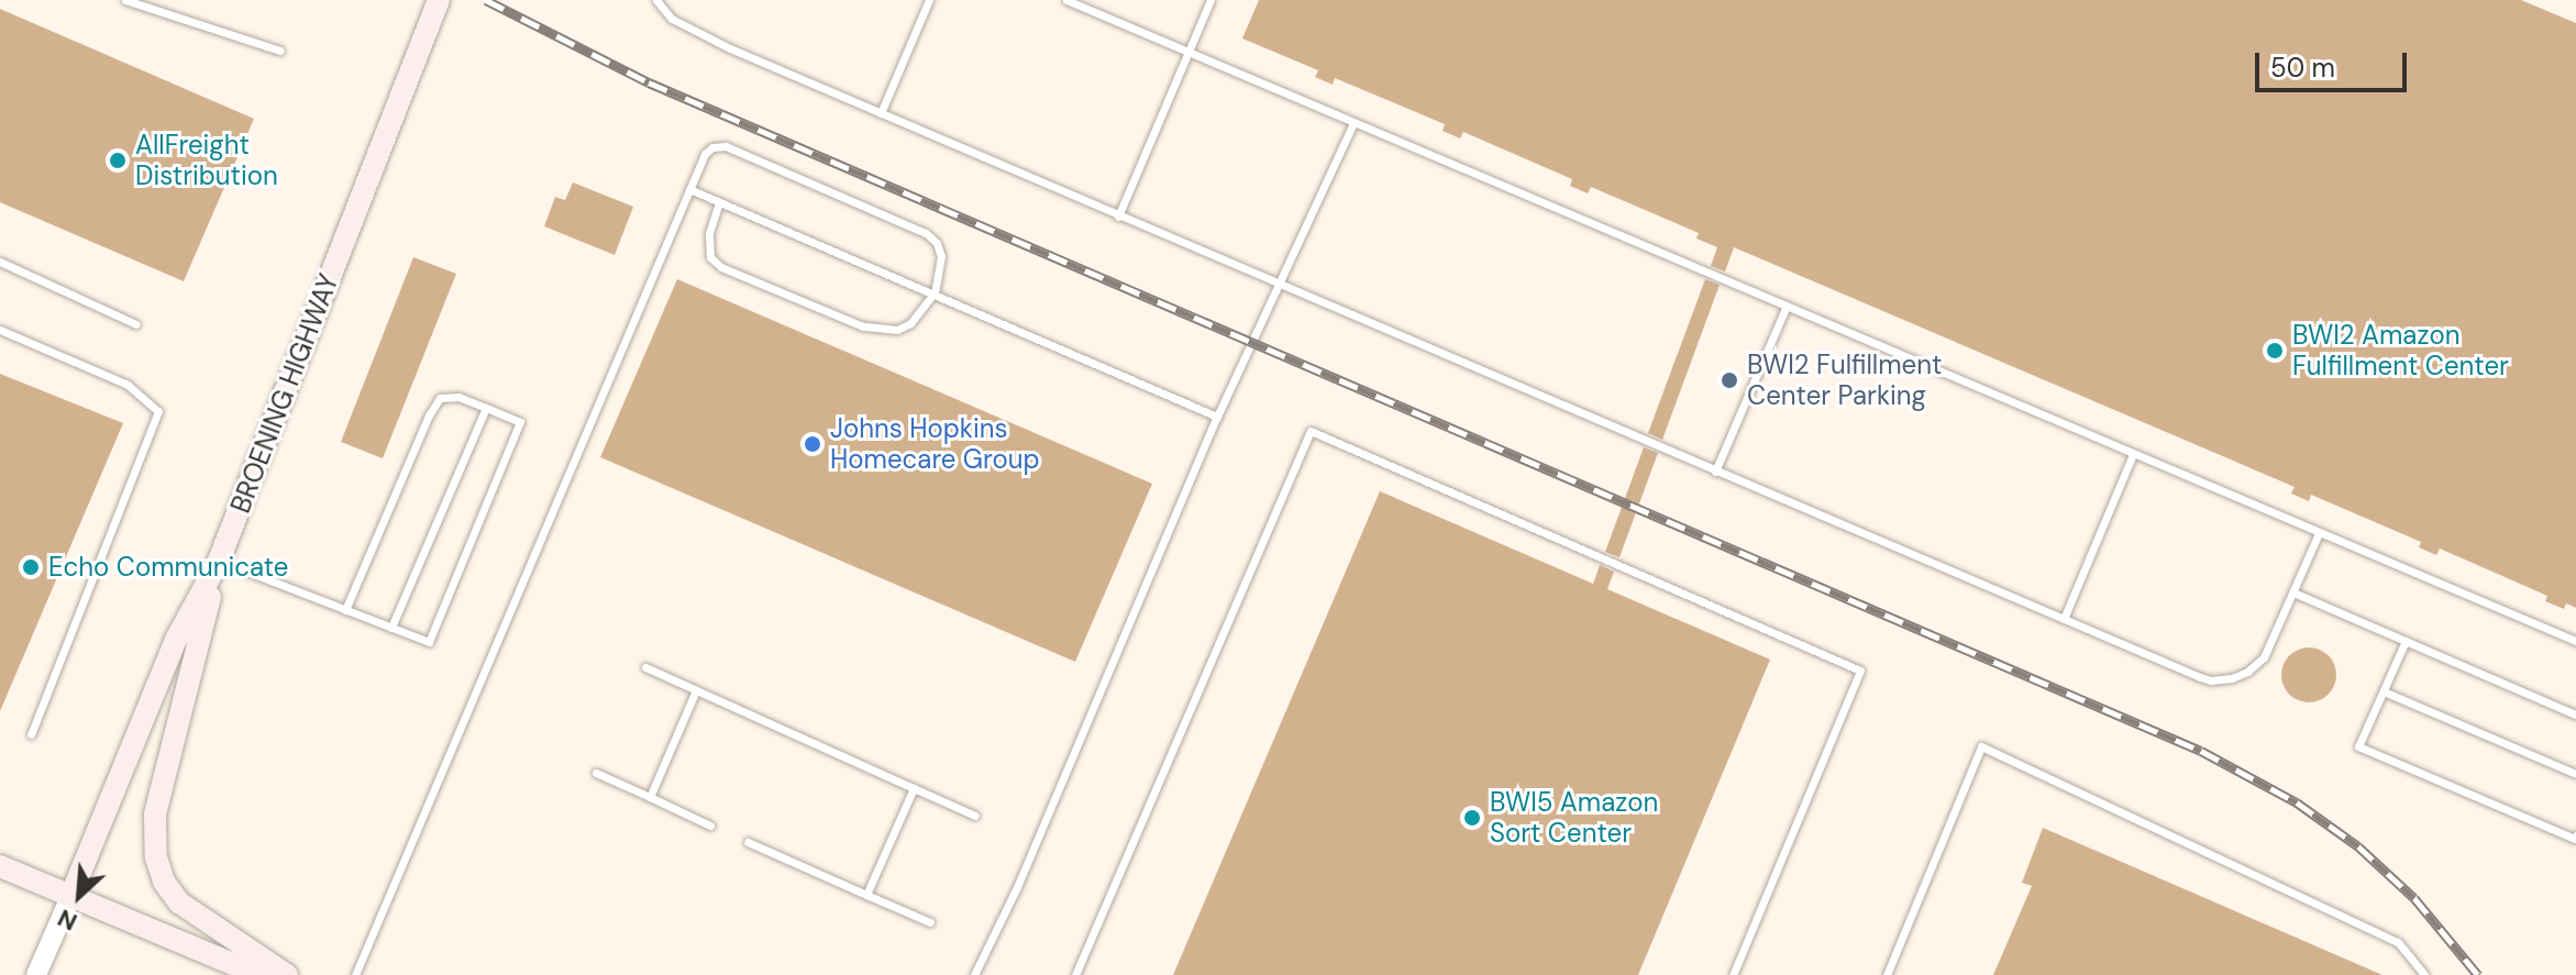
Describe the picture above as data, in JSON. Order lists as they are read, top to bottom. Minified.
{"streets":{"main road":["BROENING HIGHWAY"]},"places":["AllFreight Distribution","BWI2 Amazon Fulfillment Center","BWI2 Fulfillment Center Parking","Johns Hopkins Homecare Group","Echo Communicate","BWI5 Amazon Sort Center"],"scale_bar":"50 m","north":"bottom left"}
